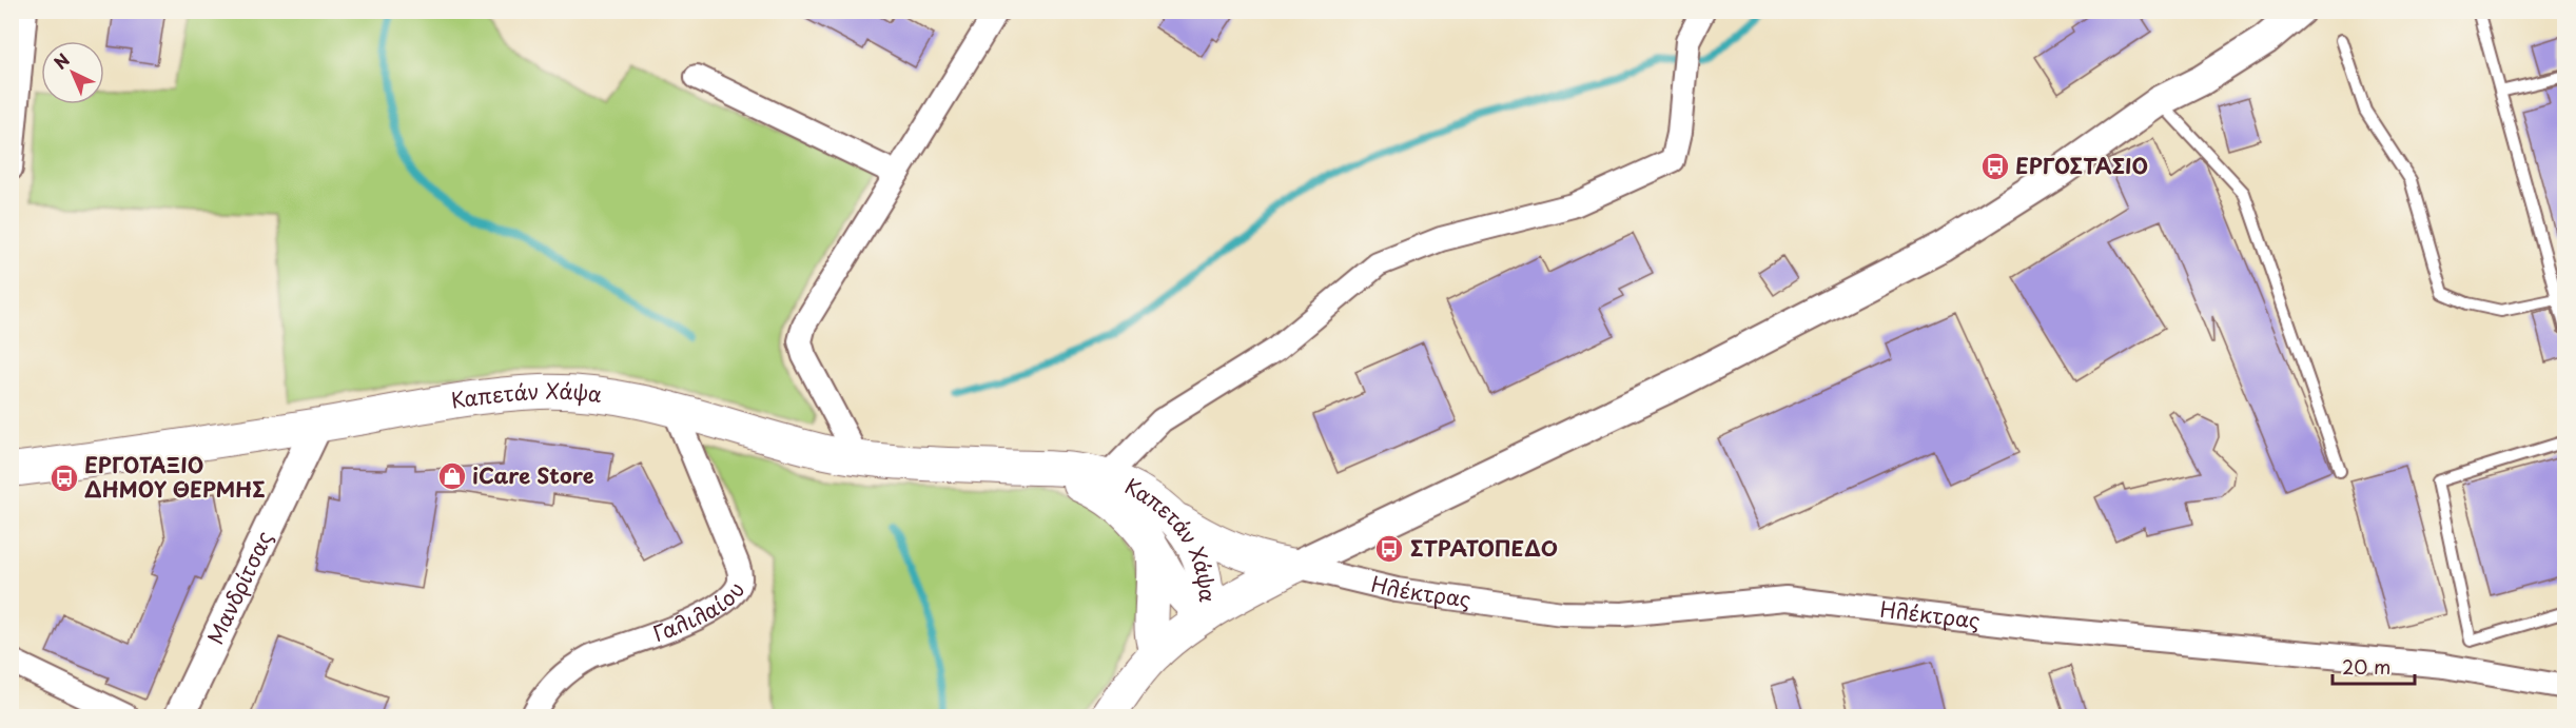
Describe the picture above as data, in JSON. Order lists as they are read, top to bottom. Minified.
{"streets":{"main road":["Καπετάν Χάψα"],"street":["Μανδρίτσας","Ηλέκτρας","Γαλιλαίου"]},"crossings":[["Καπετάν Χάψα","Μανδρίτσας"],["Καπετάν Χάψα","Γαλιλαίου"]],"places":{"bus stop":["ΕΡΓΟΣΤΑΣΙΟ","ΕΡΓΟΤΑΞΙΟ ΔΗΜΟΥ ΘΕΡΜΗΣ","ΣΤΡΑΤΟΠΕΔΟ"],"shop":["iCare Store"]},"scale_bar":"20 m","north":"top left"}
